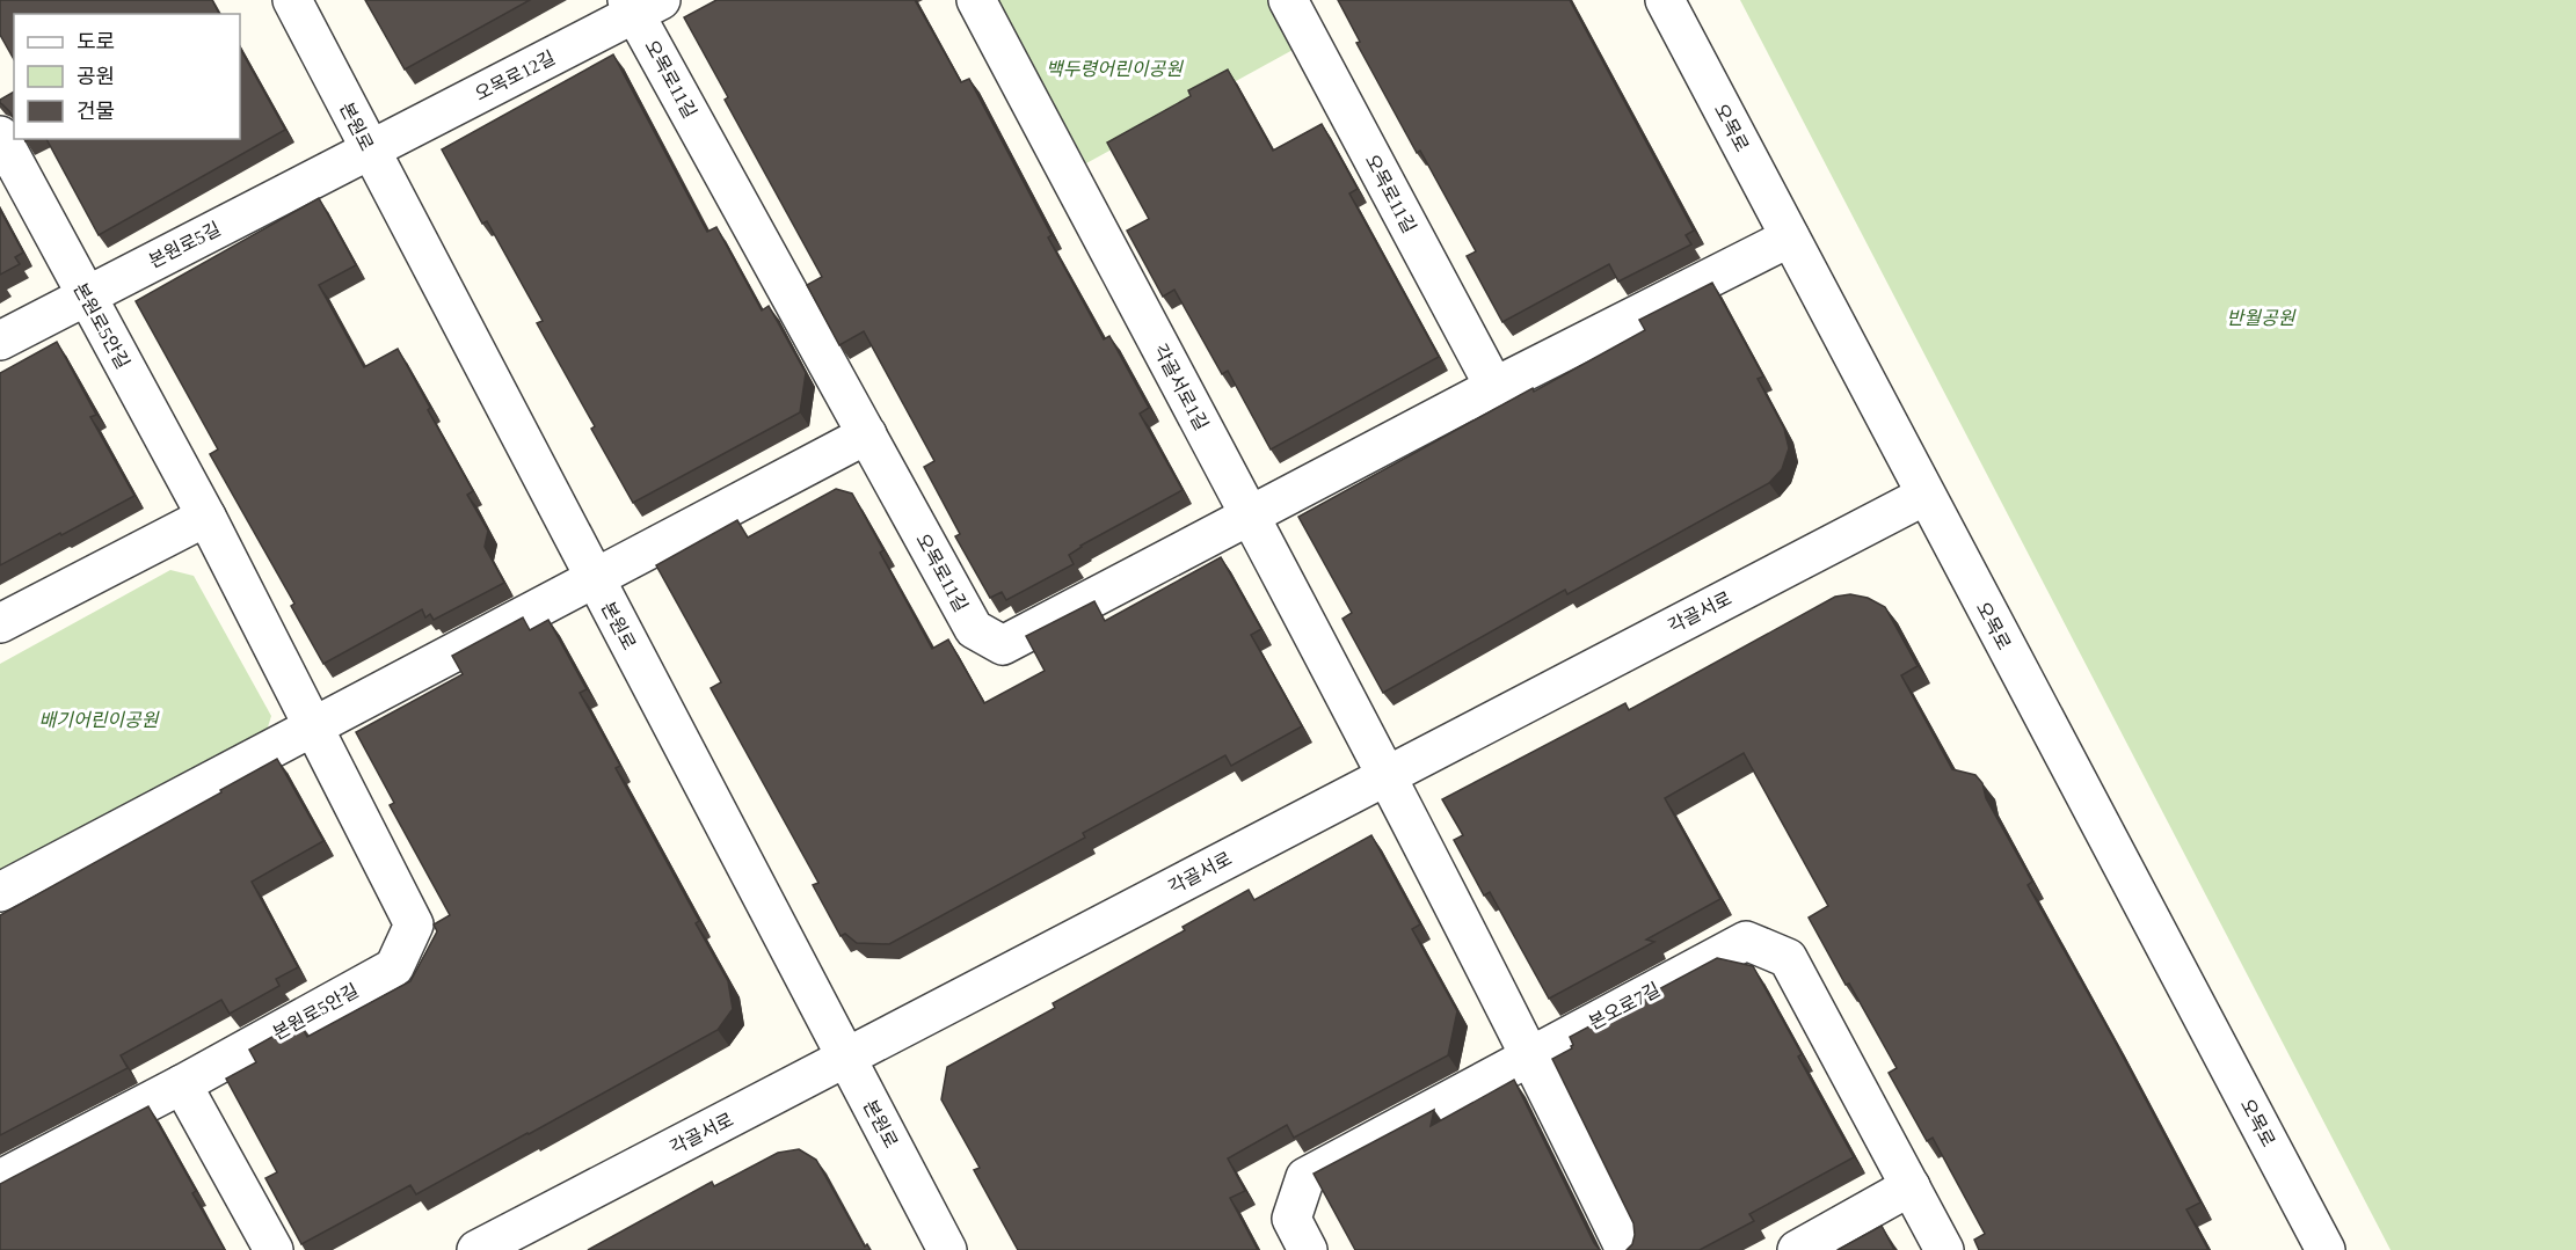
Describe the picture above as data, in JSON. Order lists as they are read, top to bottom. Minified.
{"streets":{"street":["오목로12길","오목로11길","본원로","오목로","본원로5길","본원로5안길","각골서로1길","각골서로","본오로7길"]},"crossings":[["오목로12길","오목로11길"],["오목로12길","본원로"],["오목로12길","본원로5길"],["오목로11길","오목로"],["오목로11길","각골서로1길"],["본원로","본원로5길"],["본원로","각골서로"],["오목로","각골서로"],["본원로5길","본원로5안길"],["각골서로1길","각골서로"],["각골서로1길","본오로7길"]],"parks":["백두령어린이공원","반월공원","배기어린이공원"],"legend":["도로","공원","건물"]}
